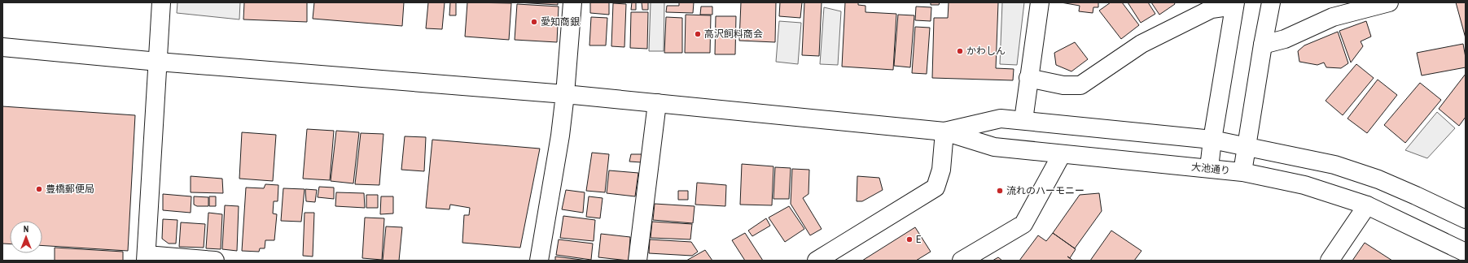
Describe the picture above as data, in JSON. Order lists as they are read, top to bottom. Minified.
{"streets":{"street":["大池通り"]},"places":["愛知商銀","高沢飼料商会","かわしん","豊橋郵便局","流れのハーモニー","E"],"north":"top"}
